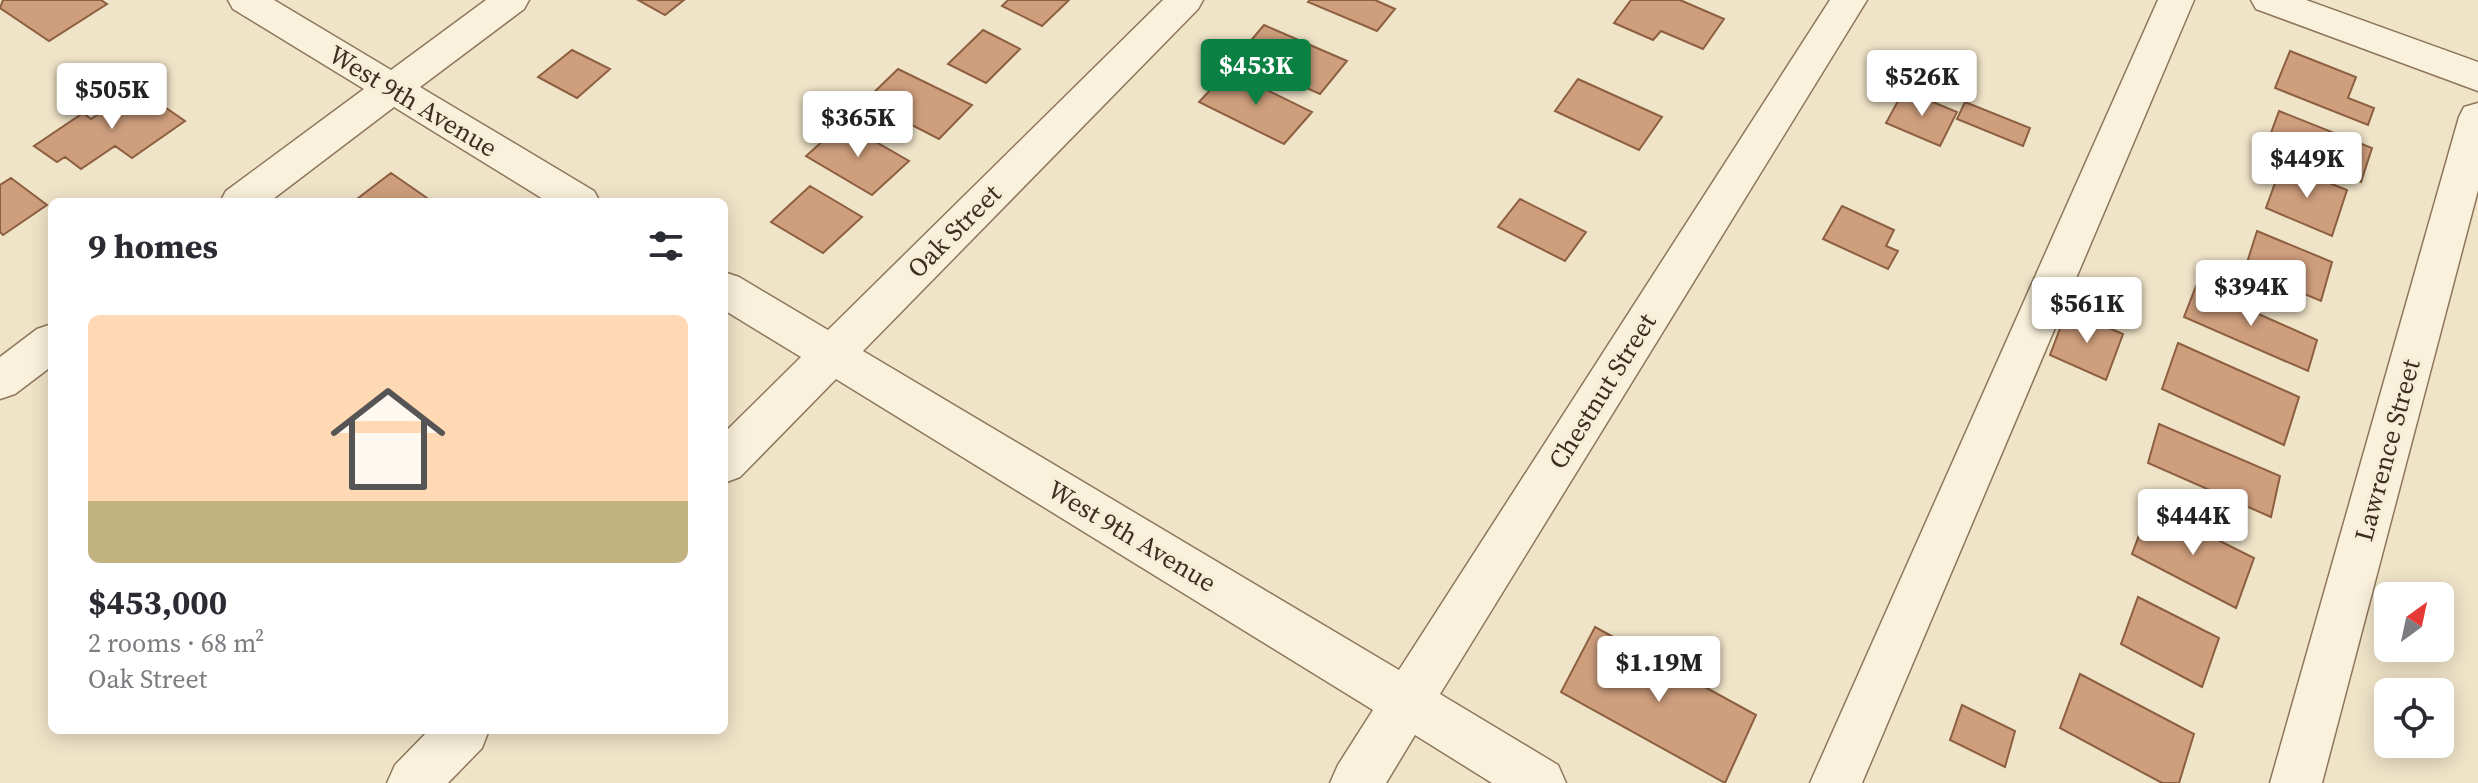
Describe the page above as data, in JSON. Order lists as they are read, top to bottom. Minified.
{"streets":{"street":["West 9th Avenue","Oak Street","Chestnut Street","Lawrence Street"]},"crossings":[["West 9th Avenue","Oak Street"],["West 9th Avenue","Chestnut Street"]],"north":"top right","page":{"price":["$453K","$526K","$505K","$365K","$449K","$394K","$561K","$444K","$1.19M"],"heading":"9 homes","list":[{"name":"$453,000","note":"2 rooms · 68 m² · Oak Street"}]}}
